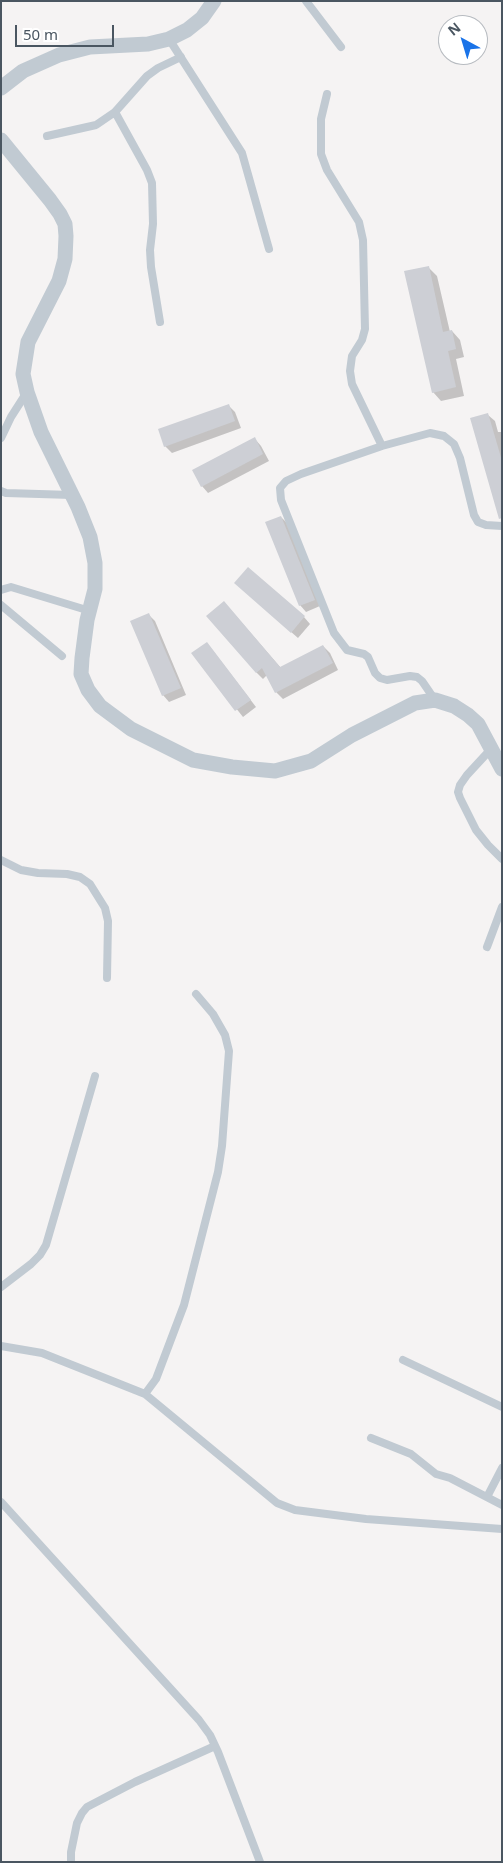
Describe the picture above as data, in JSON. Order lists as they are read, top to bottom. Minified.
{"scale_bar":"50 m","north":"top left"}
